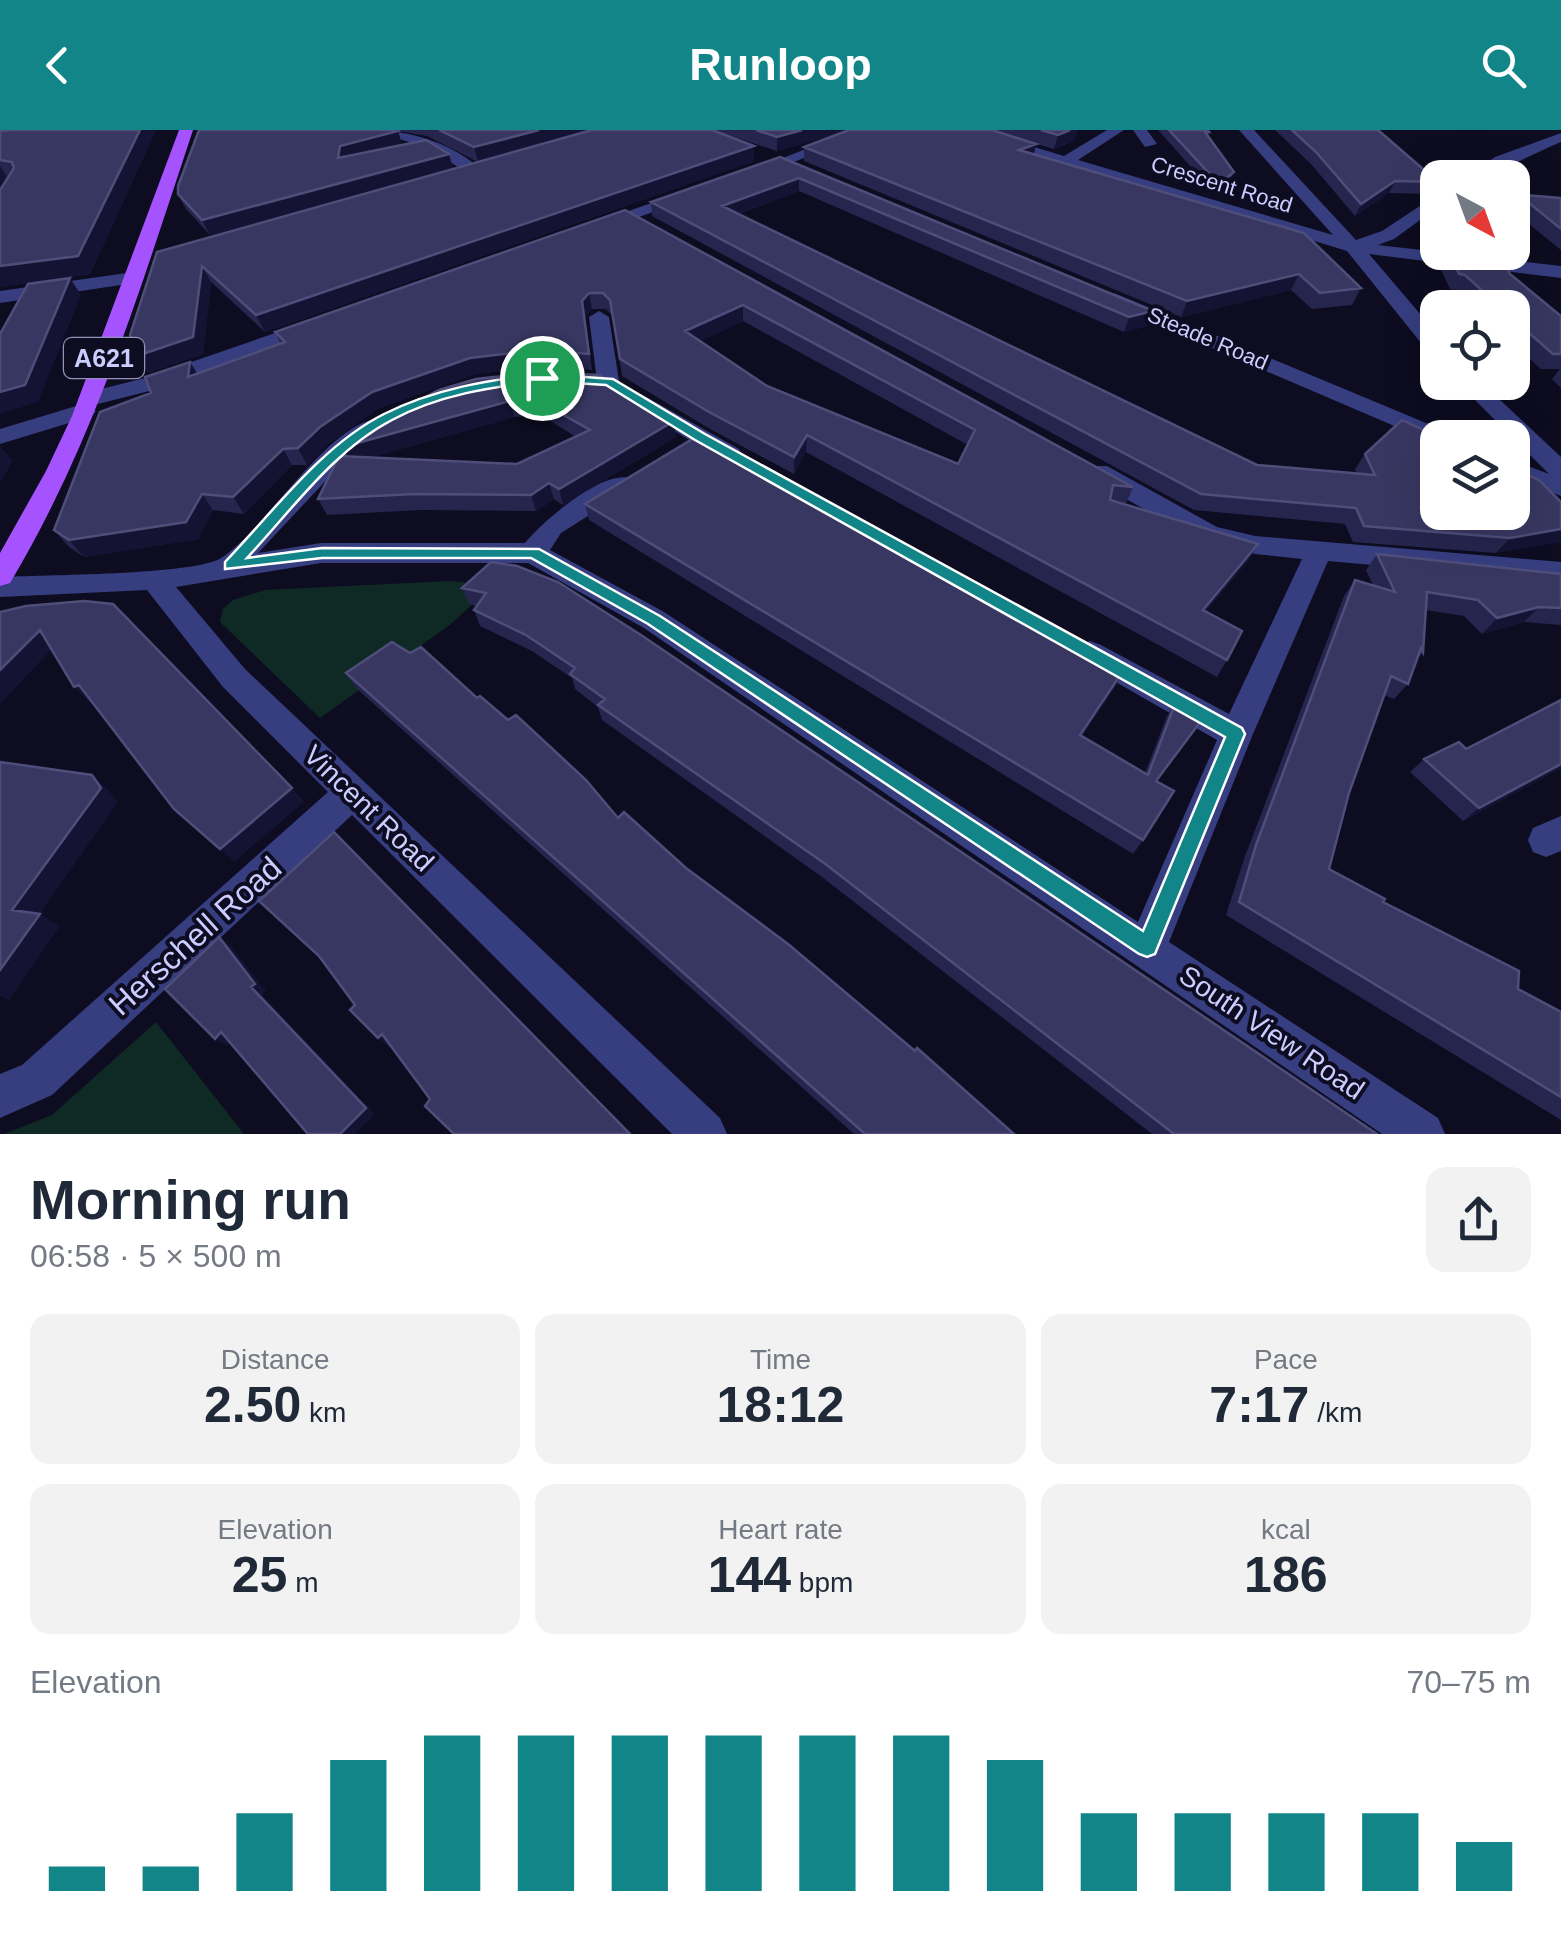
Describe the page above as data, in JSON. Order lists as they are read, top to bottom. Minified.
{"streets":{"main road":["A621"],"street":["Crescent Road","Steade Road","Vincent Road","Herschell Road","South View Road"]},"crossings":[["Vincent Road","Herschell Road"],["Vincent Road","South View Road"]],"north":"bottom right","page":{"header":"Runloop","heading":["Morning run","06:58 · 5 × 500 m"],"stats":[["Distance","2.50 km"],["Time","18:12"],["Pace","7:17 /km"],["Elevation","25 m"],["Heart rate","144 bpm"],["kcal","186"]],"chart":["Elevation","70–75 m"]}}
